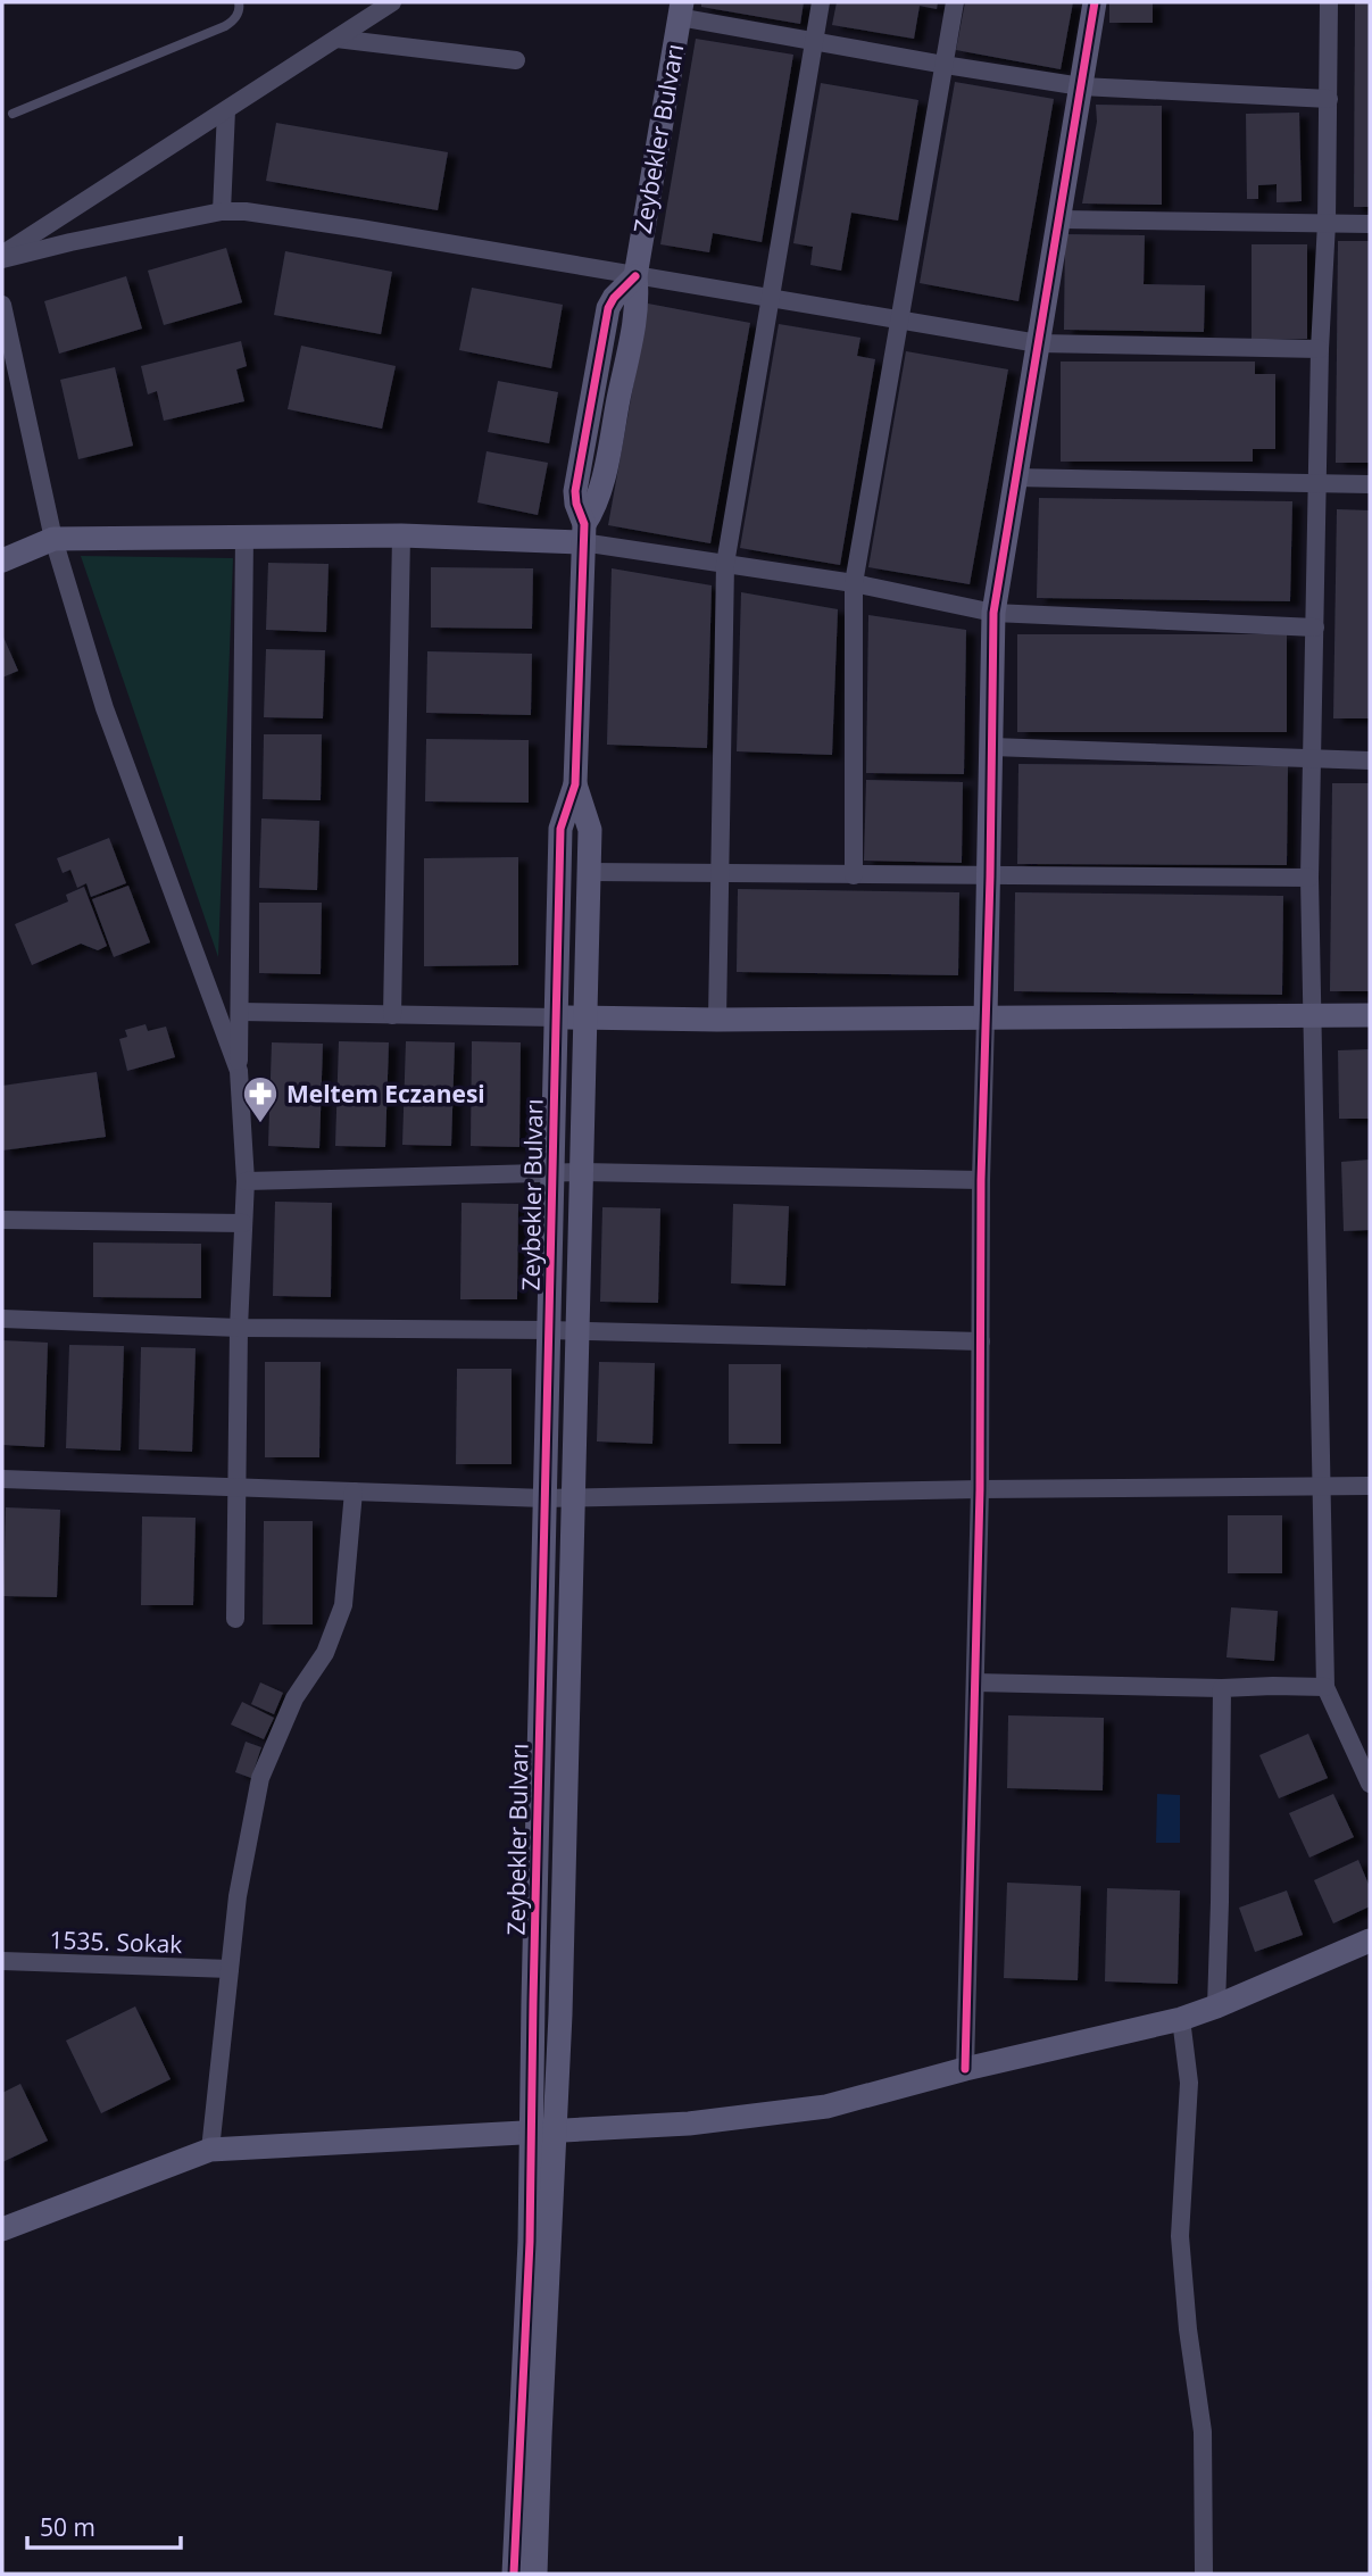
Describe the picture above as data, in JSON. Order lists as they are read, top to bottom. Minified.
{"streets":{"street":["Zeybekler Bulvarı","1535. Sokak"]},"places":{"pharmacy":["Meltem Eczanesi"]},"scale_bar":"50 m"}
